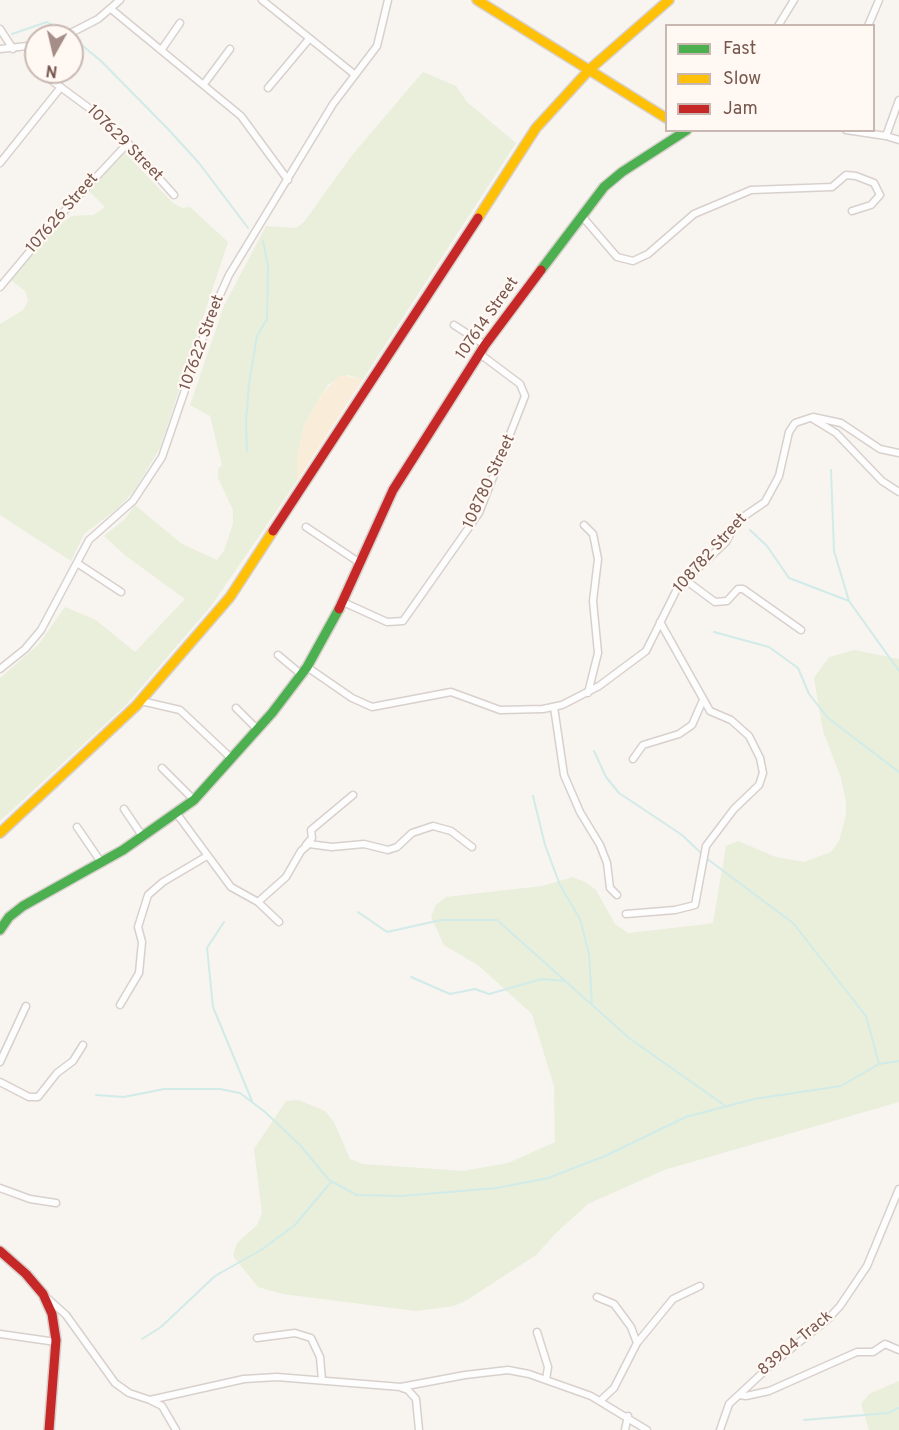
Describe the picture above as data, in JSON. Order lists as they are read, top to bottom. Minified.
{"streets":{"street":["107629 Street","107626 Street","107614 Street","107622 Street","108780 Street","108782 Street","83904 Track"]},"crossings":[["107629 Street","107626 Street"],["107614 Street","108780 Street"],["107614 Street","108782 Street"]],"legend":["Fast","Slow","Jam"],"north":"bottom"}
